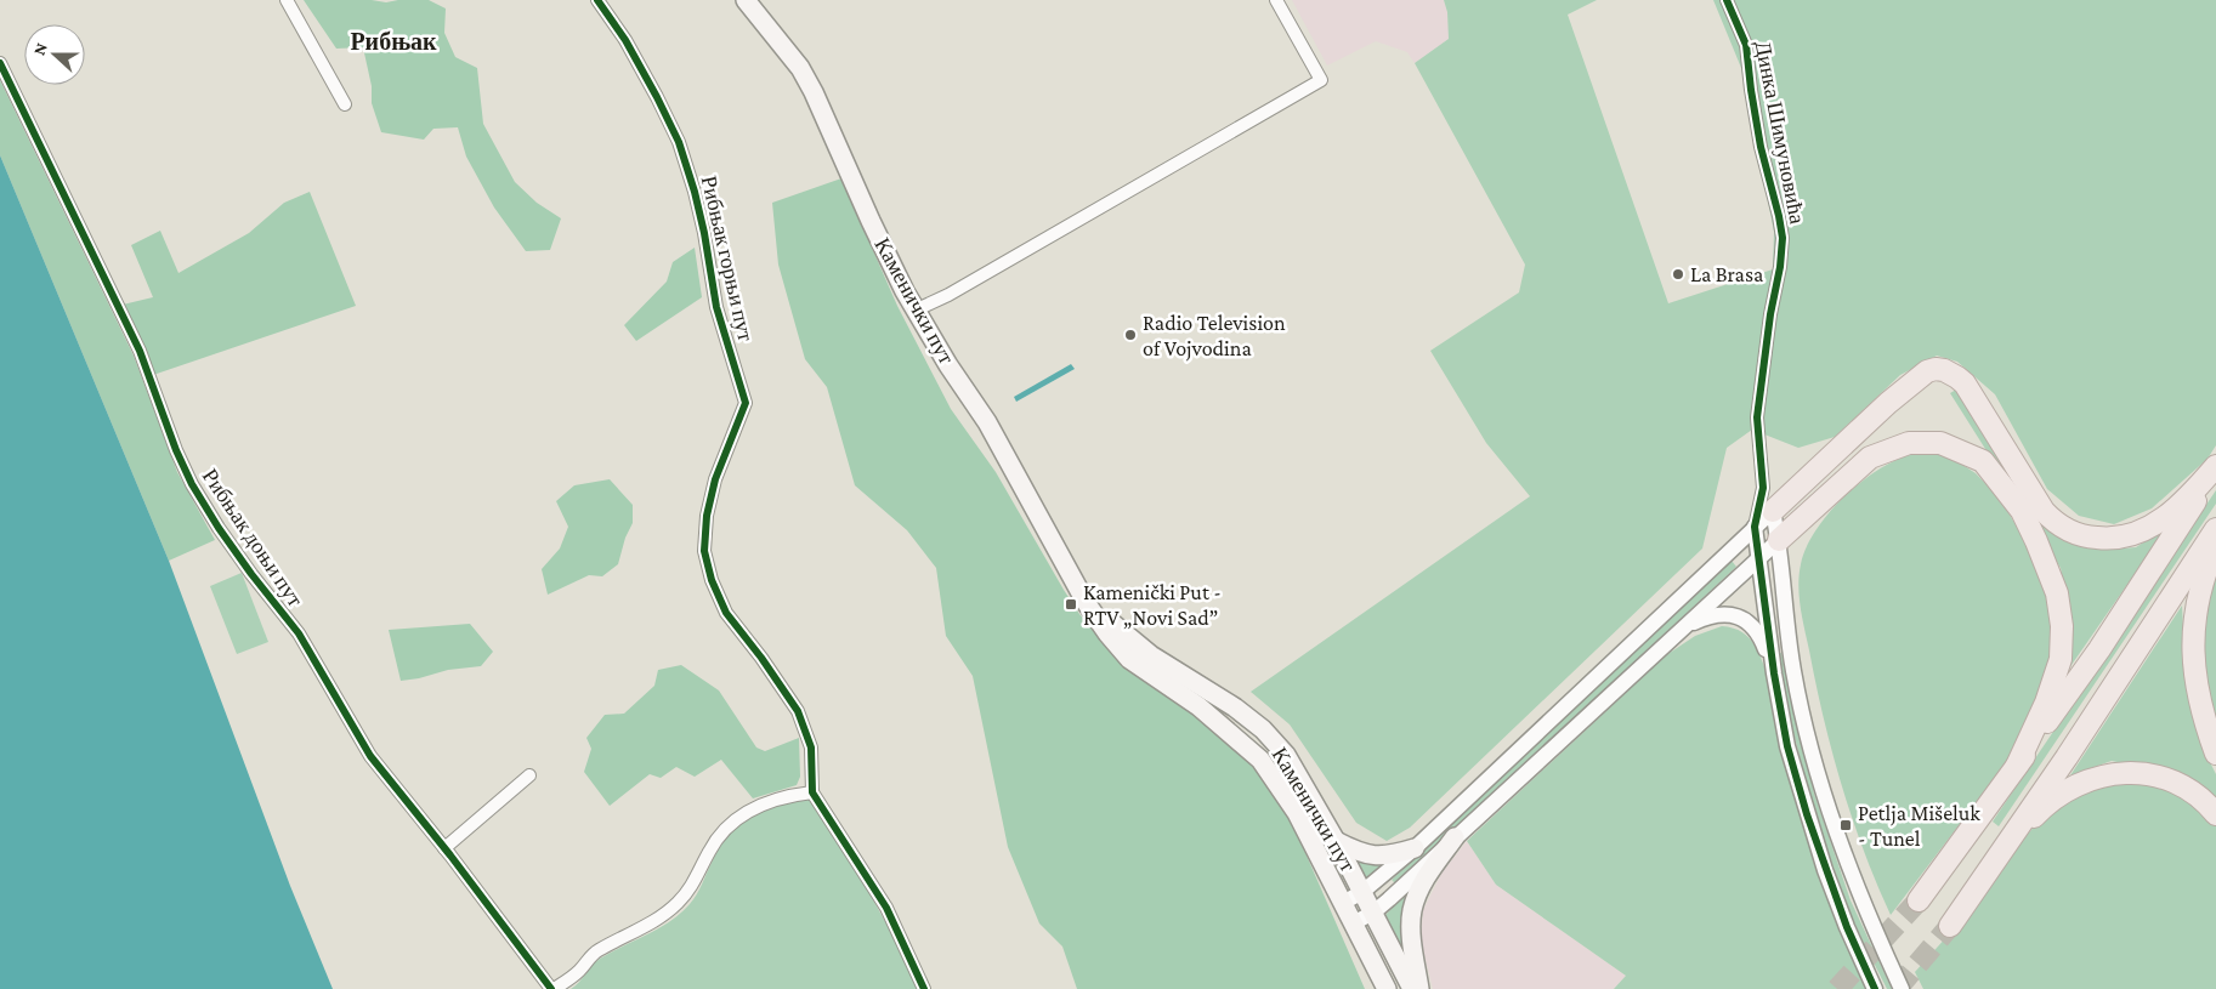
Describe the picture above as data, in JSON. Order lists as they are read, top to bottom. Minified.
{"streets":{"main road":["Каменички пут"],"street":["Динка Шимуновића","Рибњак горњи пут","Рибњак доњи пут"]},"districts":["Рибњак"],"places":{"other":["La Brasa","Radio Television of Vojvodina"],"transit":["Kamenički Put - RTV „Novi Sad”","Petlja Mišeluk - Tunel"]},"north":"left"}
